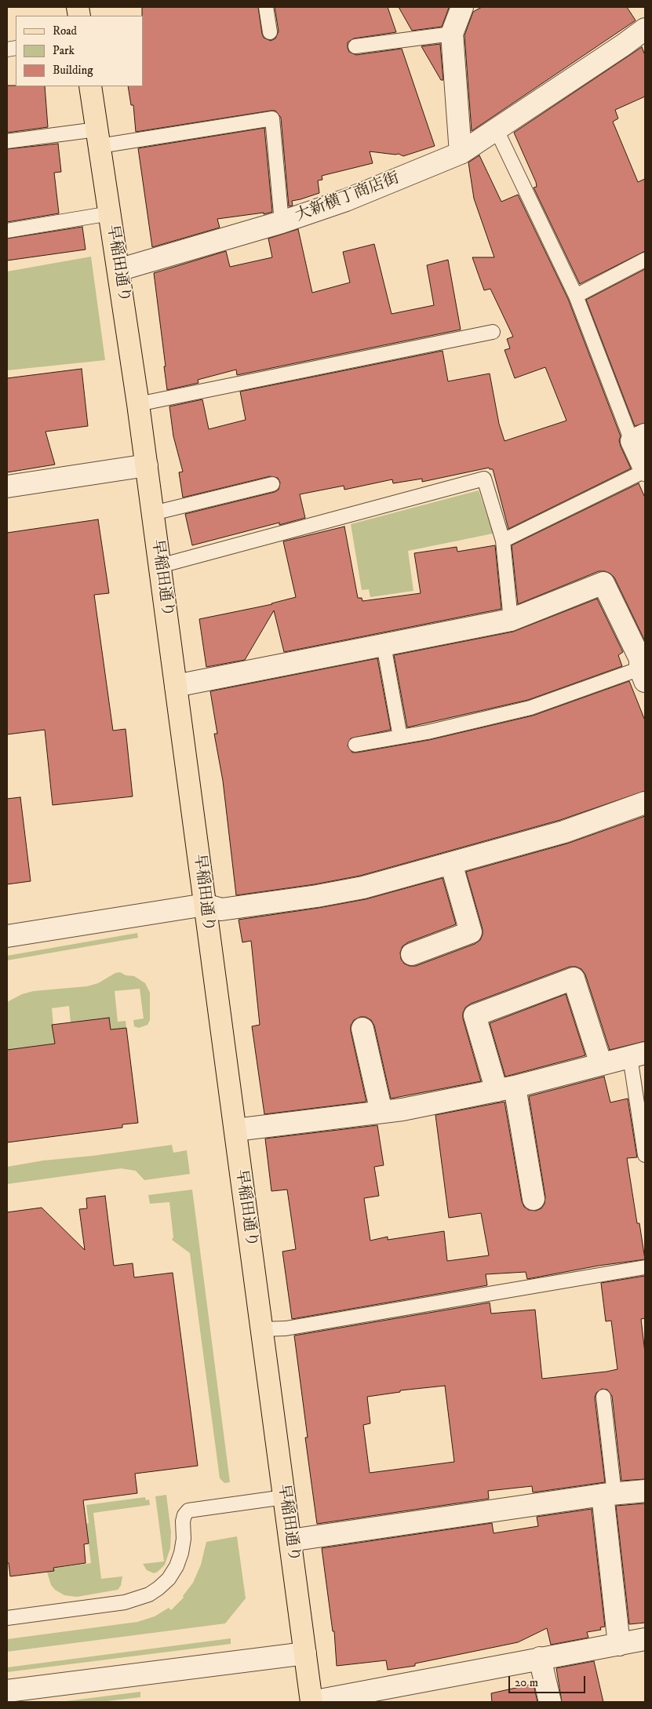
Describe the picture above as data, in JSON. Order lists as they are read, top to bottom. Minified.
{"streets":{"main road":["早稲田通り"],"street":["大新横丁商店街"]},"crossings":[["大新横丁商店街","早稲田通り"]],"legend":["Road","Park","Building"],"scale_bar":"20 m"}
